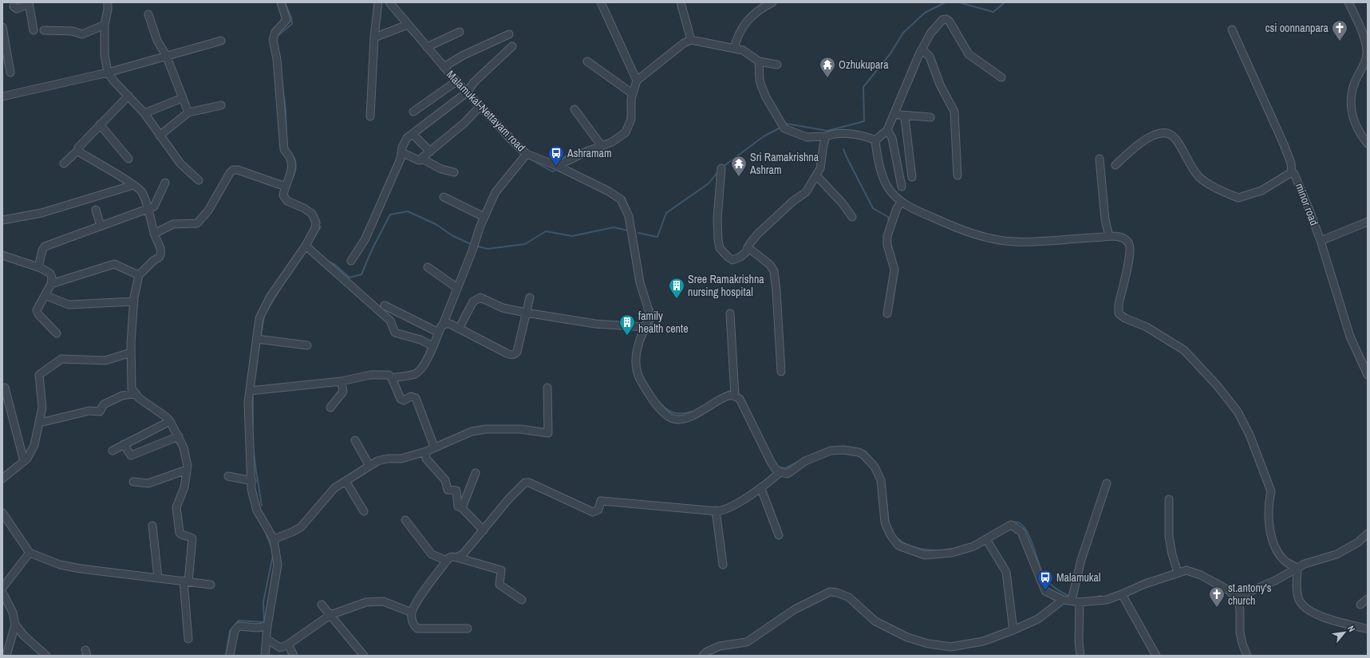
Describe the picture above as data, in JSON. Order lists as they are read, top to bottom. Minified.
{"streets":{"street":["Malamukal-Nettayam road","minor road"]},"places":{"church":["csi oonnanpara","st.antony's church"],"temple":["Ozhukupara","Sri Ramakrishna Ashram"],"bus stop":["Ashramam","Malamukal"],"building":["Sree Ramakrishna nursing hospital","family health cente"]},"north":"top right"}
